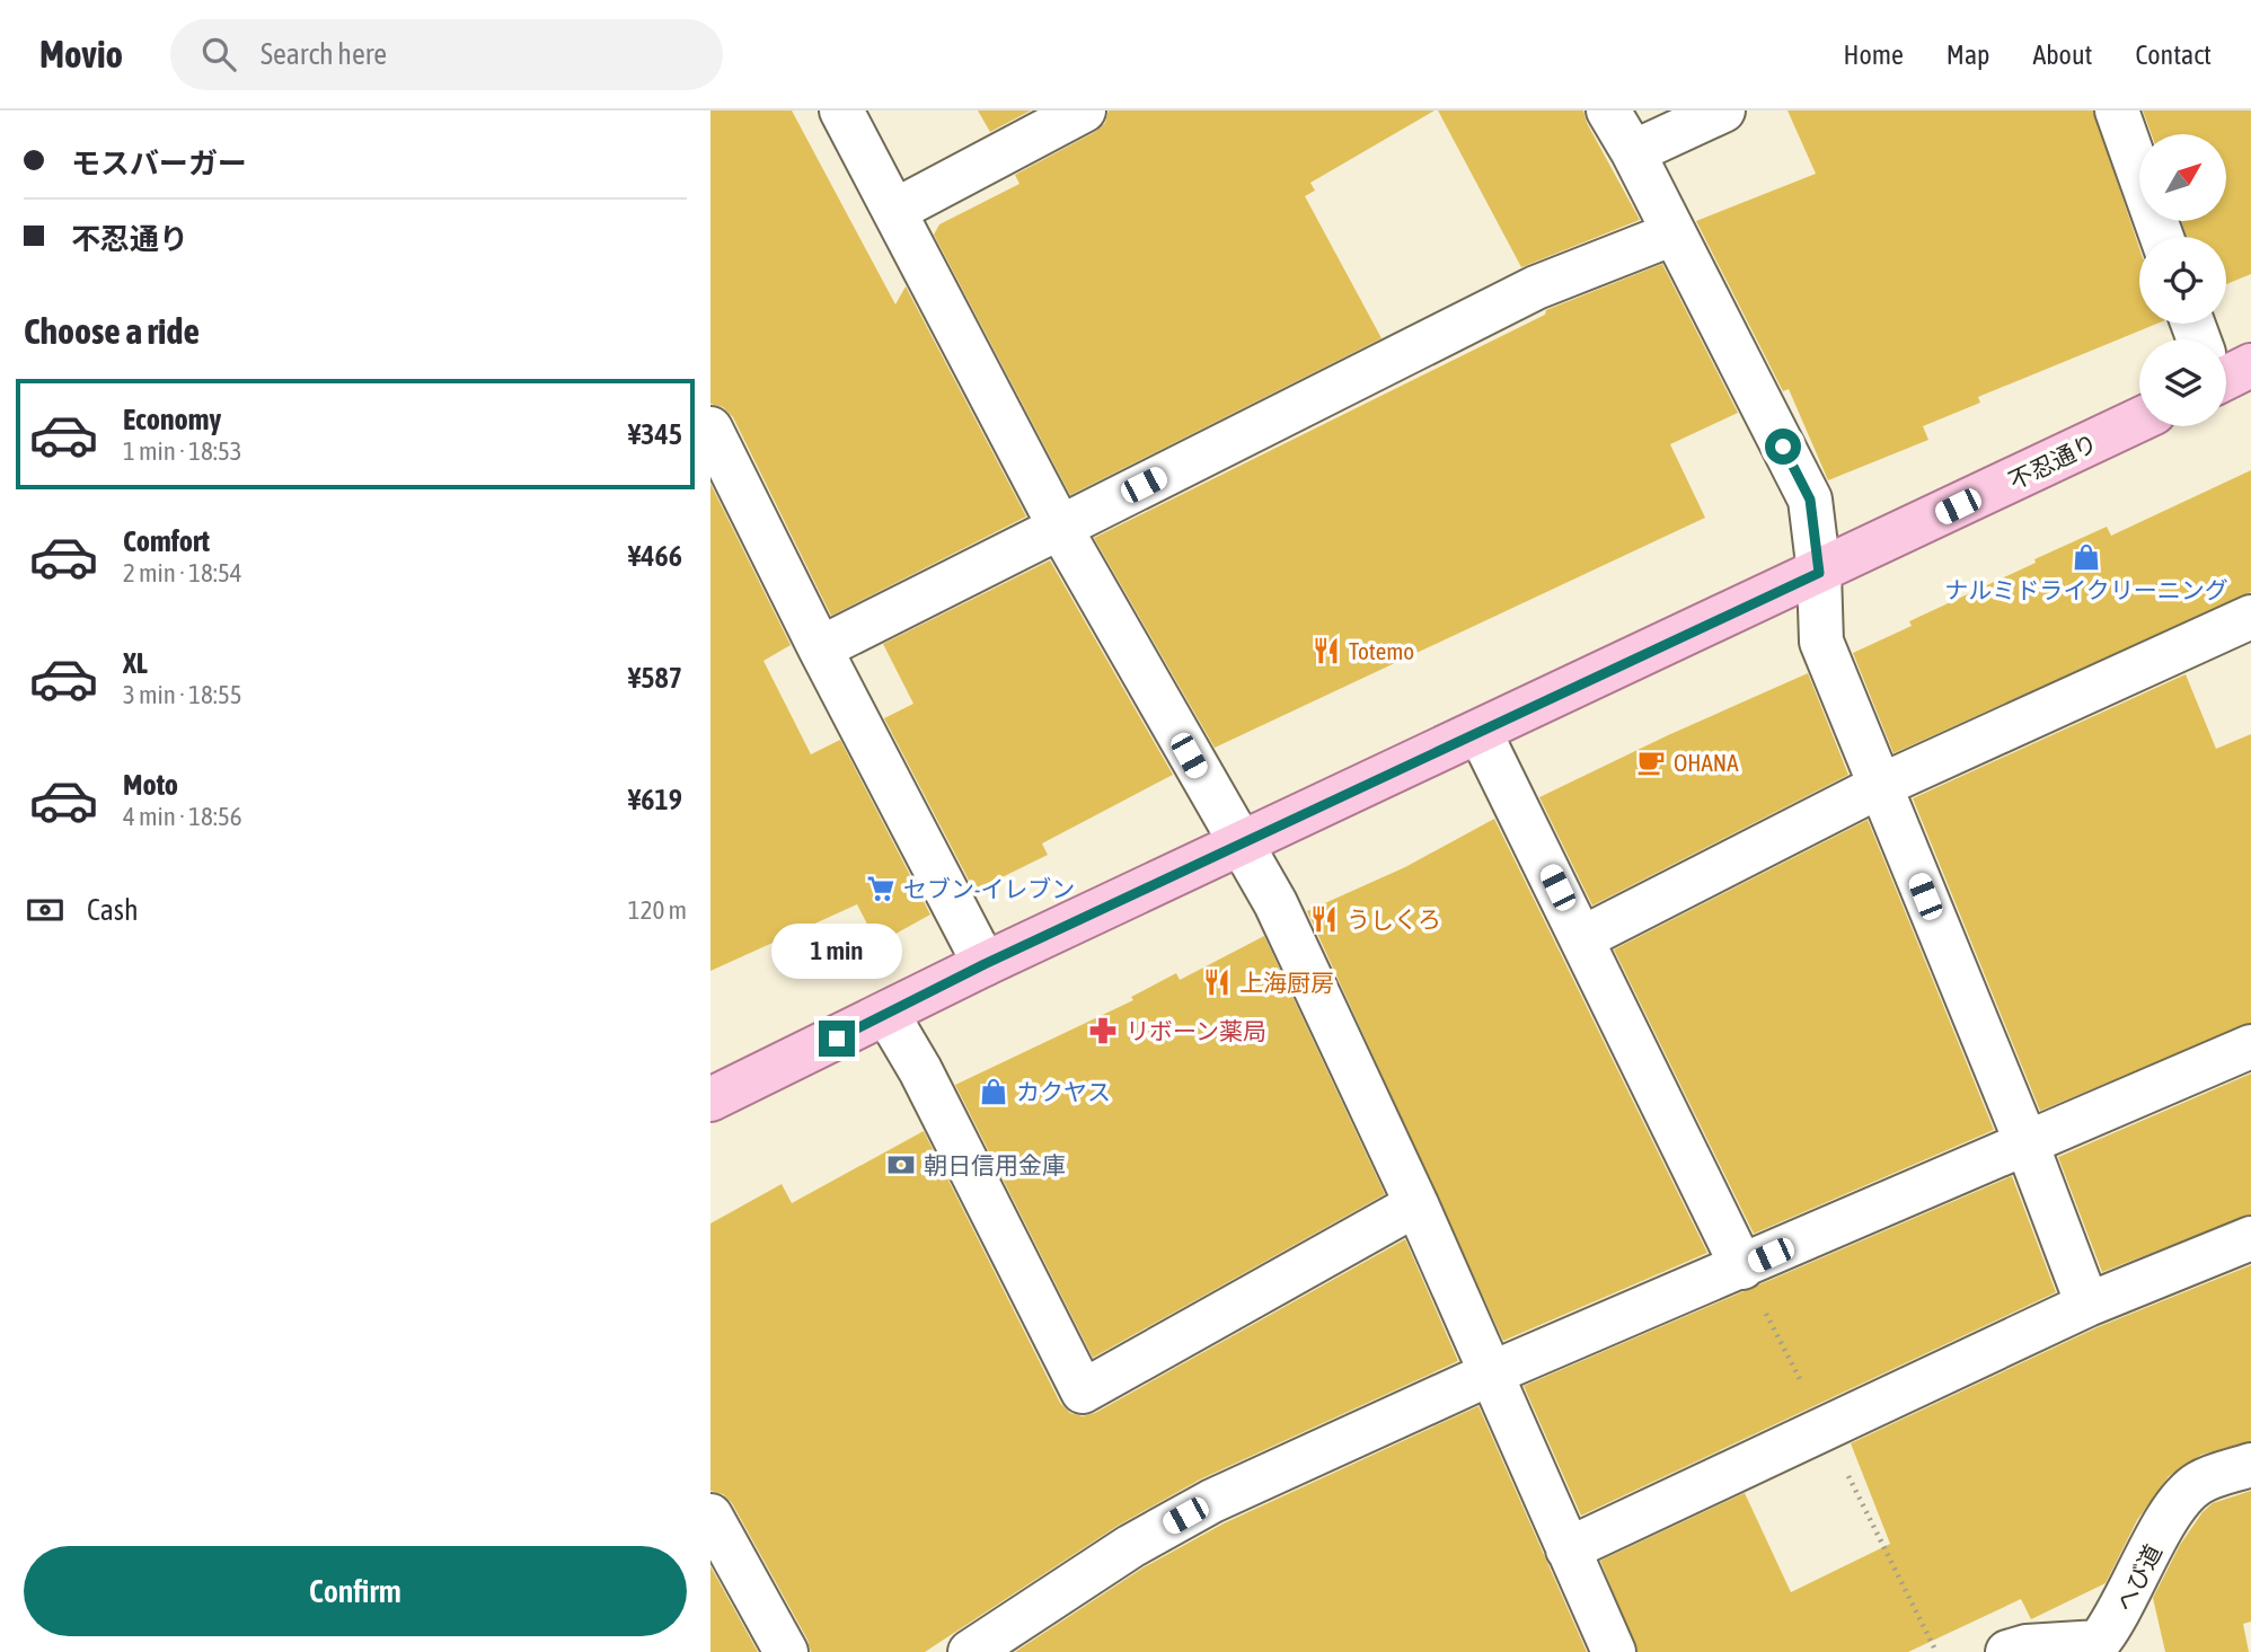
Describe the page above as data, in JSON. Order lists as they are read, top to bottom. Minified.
{"streets":{"main road":["不忍通り"],"street":["へび道"]},"places":{"shop":["ナルミドライクリーニング","カクヤス"],"restaurant":["Totemo","うしくろ","上海厨房"],"cafe":["OHANA"],"supermarket":["セブン-イレブン"],"pharmacy":["リボーン薬局"],"bank":["朝日信用金庫"]},"north":"top right","page":{"header":"Movio","search":"Search here","nav":["Home","Map","About","Contact"],"banner":["モスバーガー","不忍通り"],"heading":"Choose a ride","list":[{"name":"Economy","note":"1 min · 18:53","value":"¥345"},{"name":"Comfort","note":"2 min · 18:54","value":"¥466"},{"name":"XL","note":"3 min · 18:55","value":"¥587"},{"name":"Moto","note":"4 min · 18:56","value":"¥619"}],"pay":["Cash","120 m"],"bubble":"1 min","buttons":"Confirm"}}
